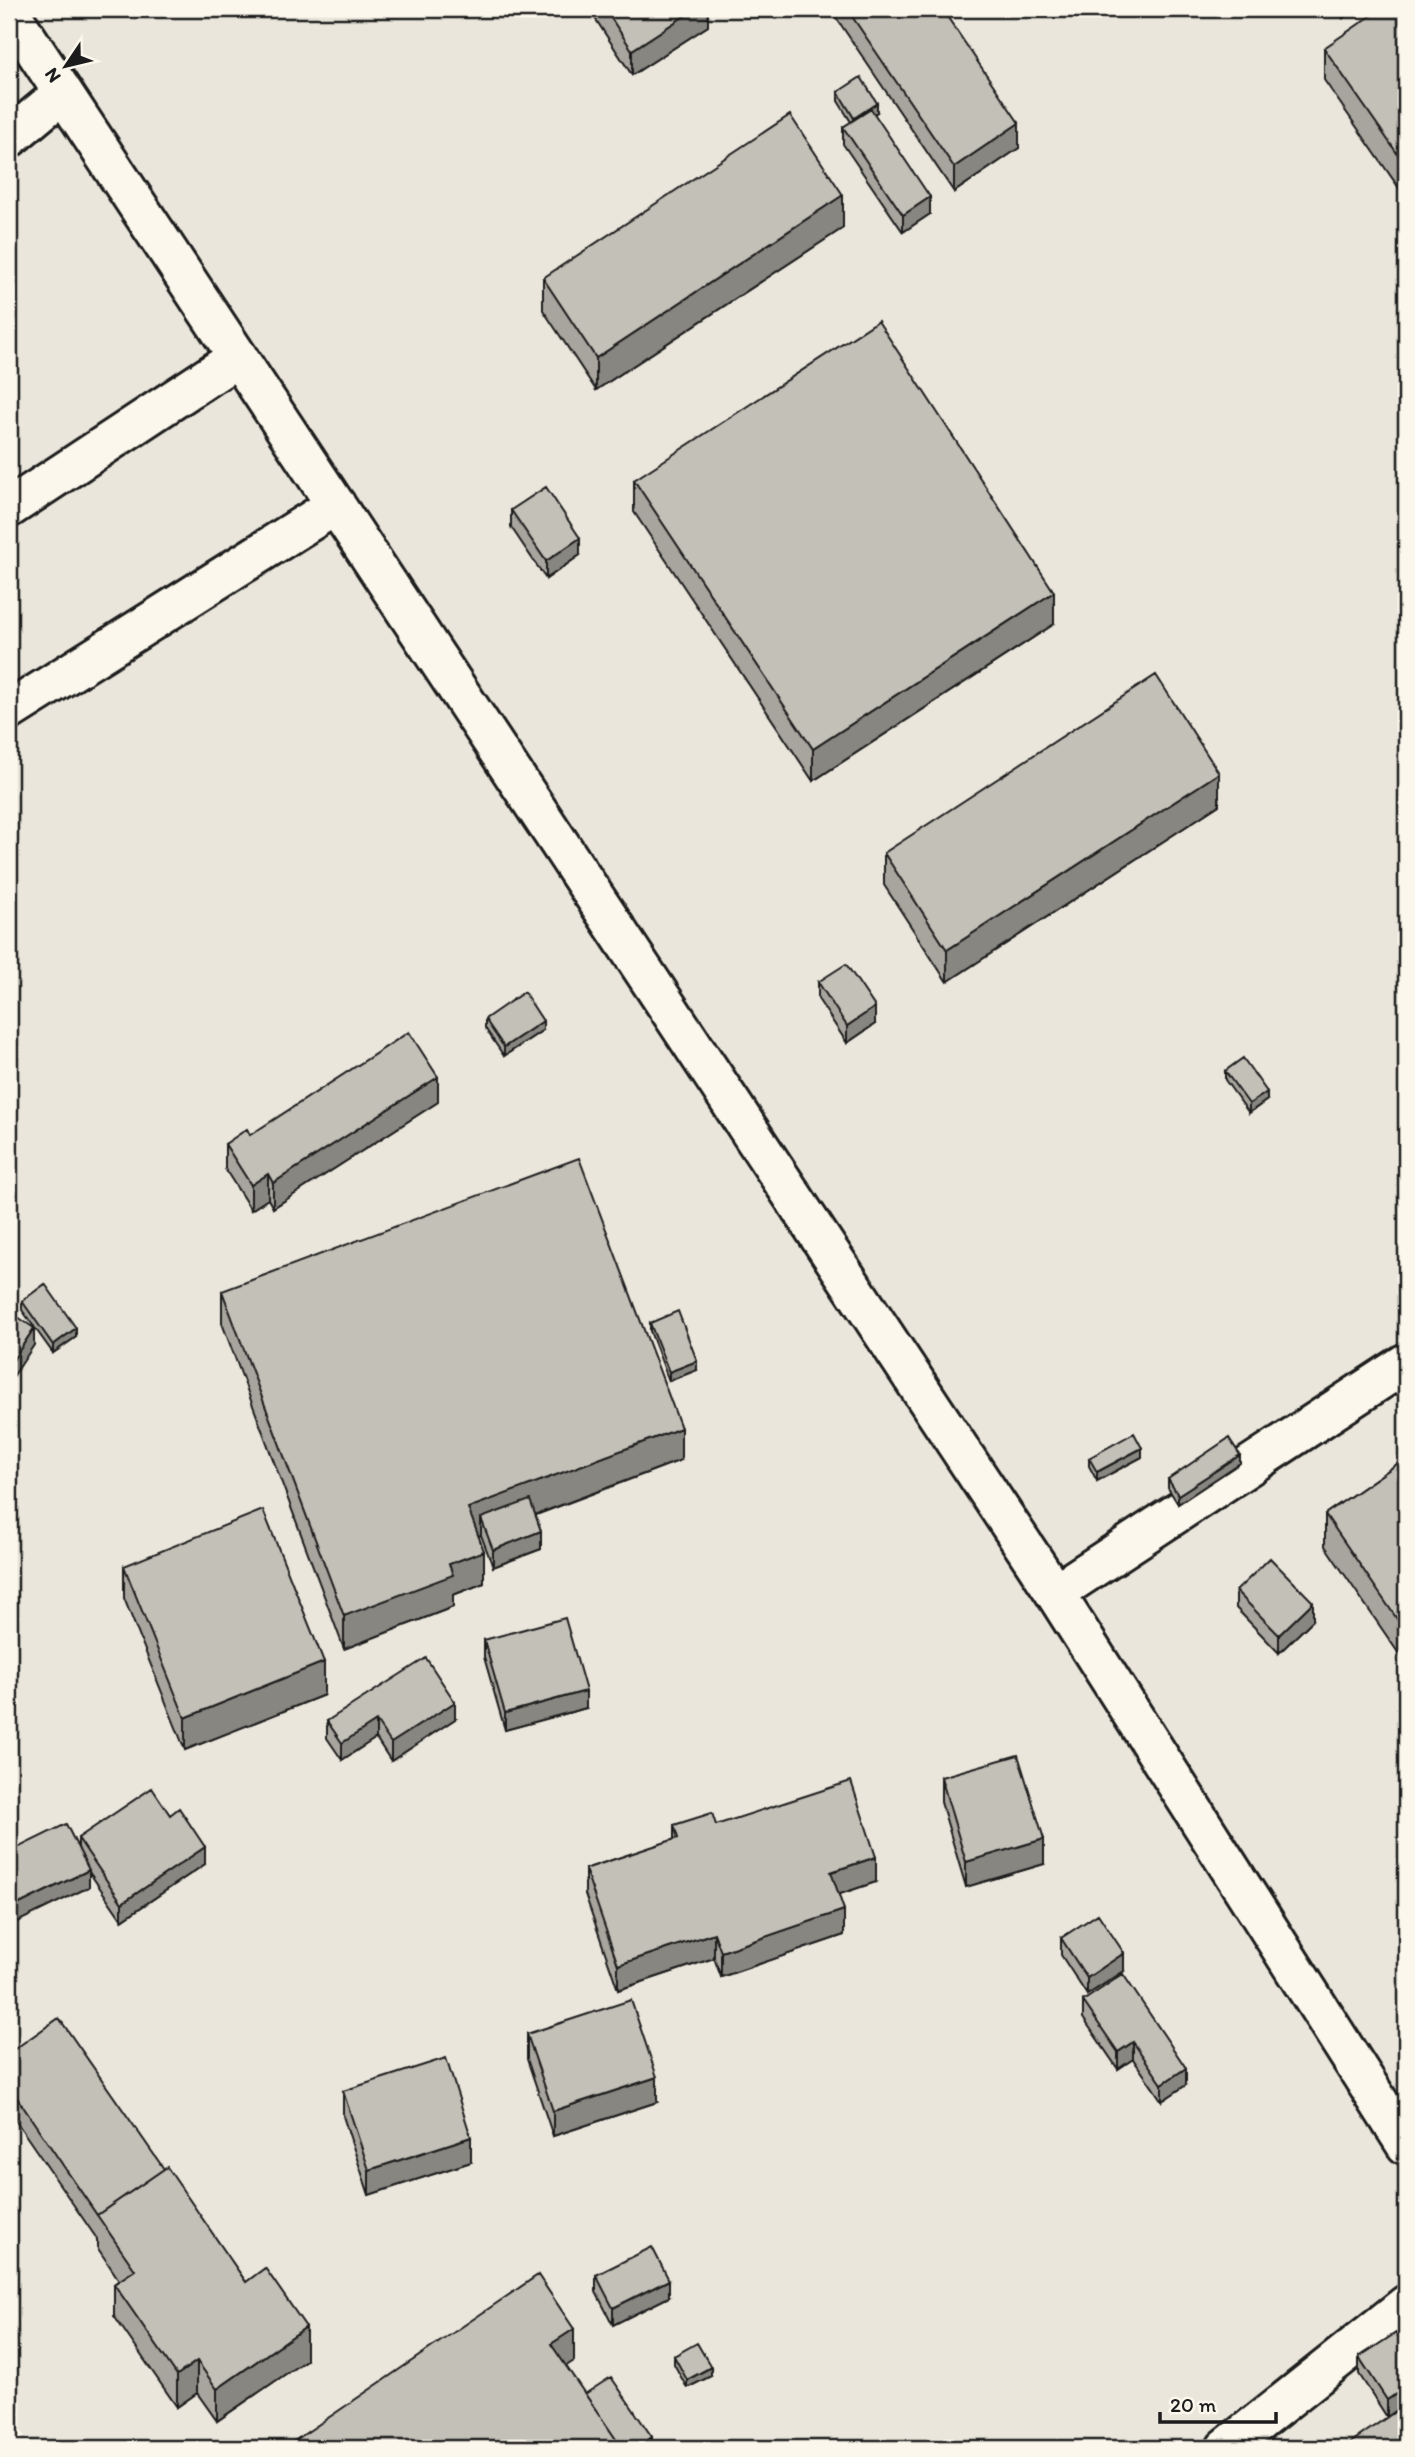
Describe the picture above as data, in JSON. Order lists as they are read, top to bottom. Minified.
{"scale_bar":"20 m","north":"bottom left"}
